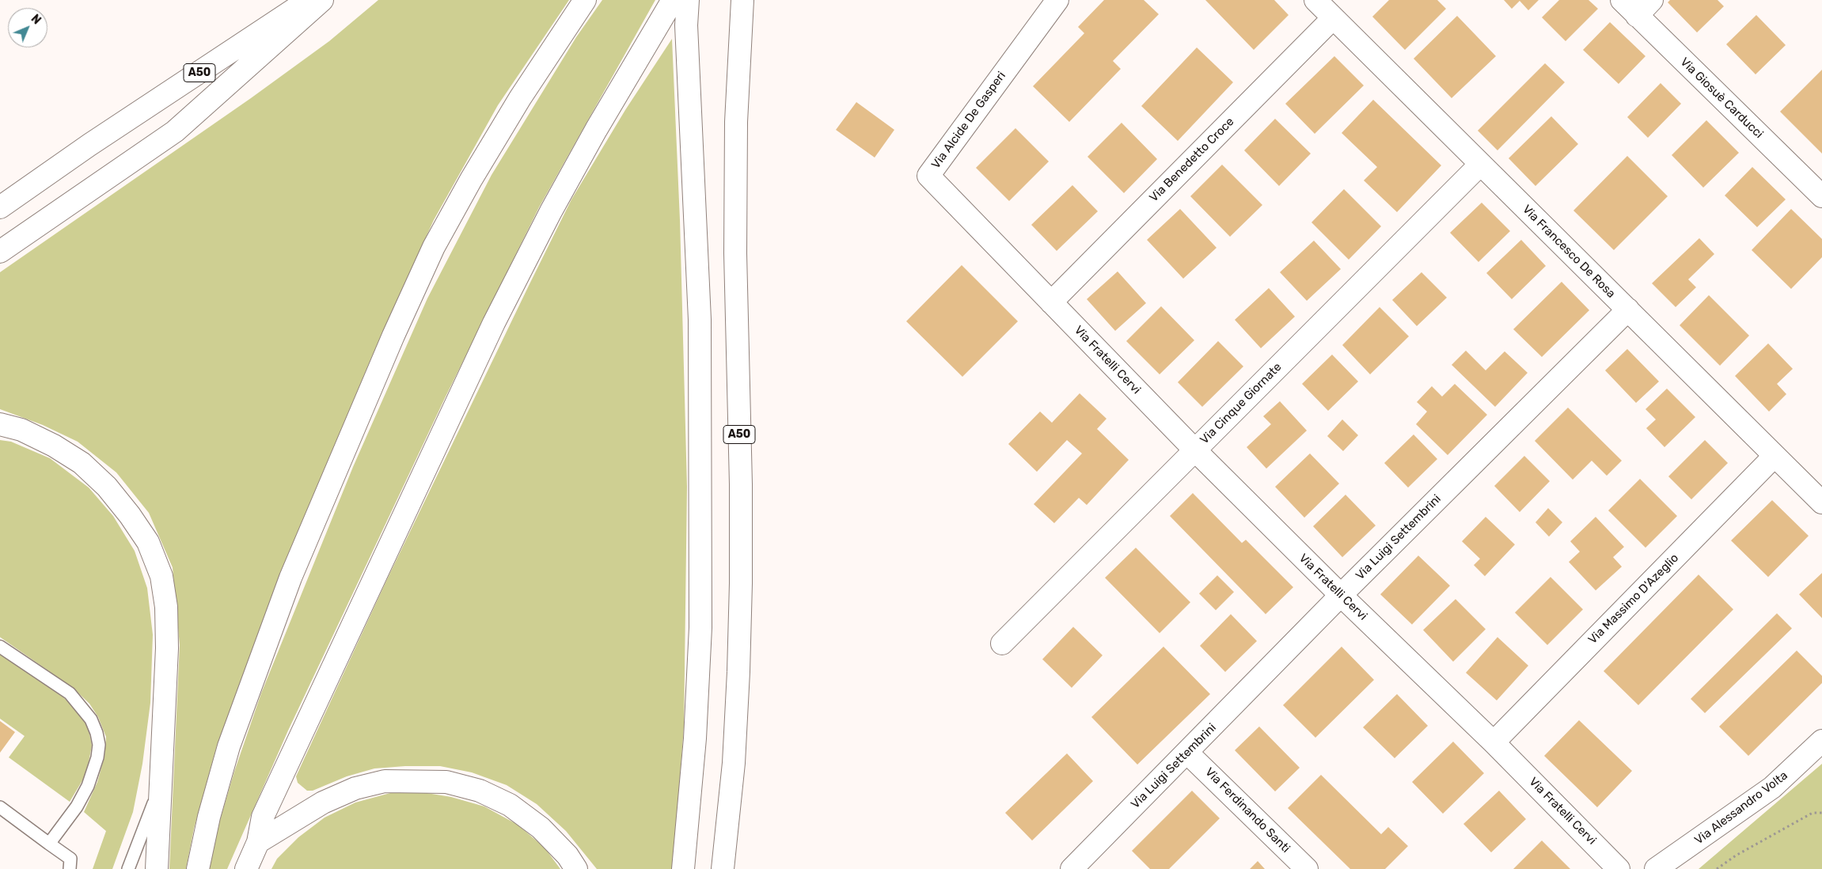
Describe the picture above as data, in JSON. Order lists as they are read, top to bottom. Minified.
{"streets":{"main road":["A50","Via Giosuè Carducci","Via Alcide De Gasperi","Via Benedetto Croce","Via Francesco De Rosa","Via Fratelli Cervi","Via Cinque Giornate","Via Luigi Settembrini","Via Massimo D'Azeglio","Via Alessandro Volta","Via Ferdinando Santi"]},"crossings":[["Via Alcide De Gasperi","Via Benedetto Croce"],["Via Alcide De Gasperi","Via Fratelli Cervi"],["Via Benedetto Croce","Via Francesco De Rosa"],["Via Benedetto Croce","Via Fratelli Cervi"],["Via Francesco De Rosa","Via Cinque Giornate"],["Via Francesco De Rosa","Via Luigi Settembrini"],["Via Francesco De Rosa","Via Massimo D'Azeglio"],["Via Fratelli Cervi","Via Cinque Giornate"],["Via Fratelli Cervi","Via Luigi Settembrini"],["Via Fratelli Cervi","Via Massimo D'Azeglio"],["Via Luigi Settembrini","Via Ferdinando Santi"]],"north":"top right"}
